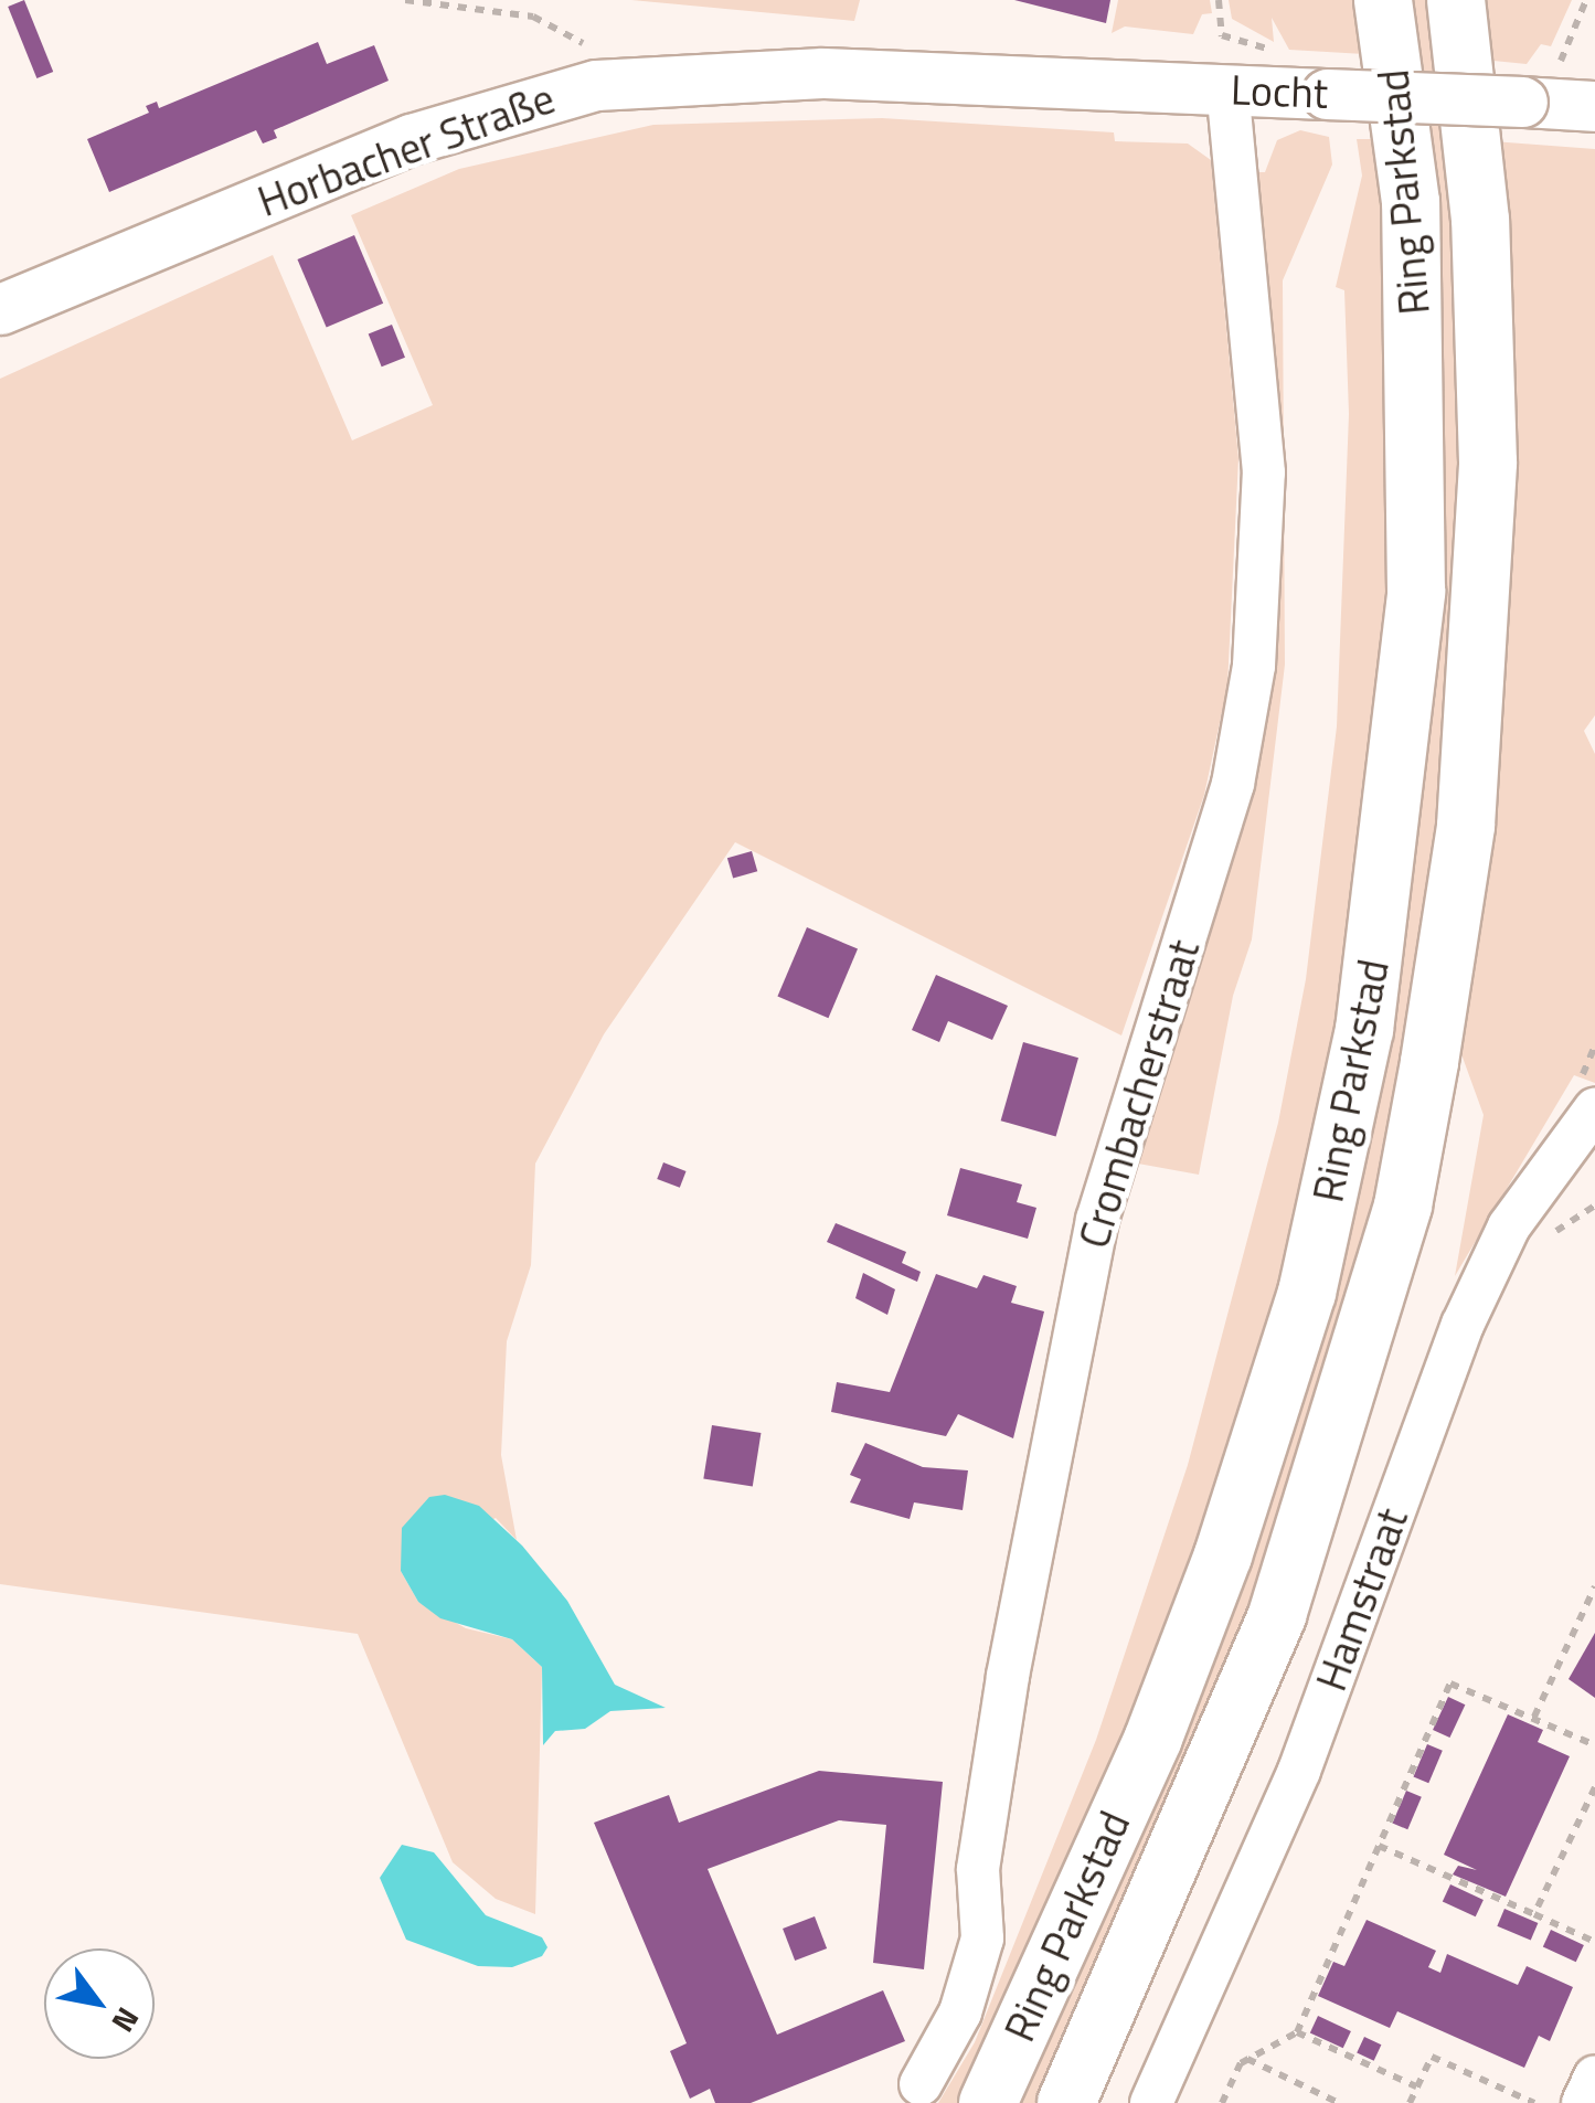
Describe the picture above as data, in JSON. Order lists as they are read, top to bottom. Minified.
{"streets":{"highway":["Ring Parkstad"],"main road":["Locht","Horbacher Straße"],"street":["Crombacherstraat","Hamstraat"]},"crossings":[["Locht","Horbacher Straße"],["Locht","Crombacherstraat"]],"north":"bottom right"}
